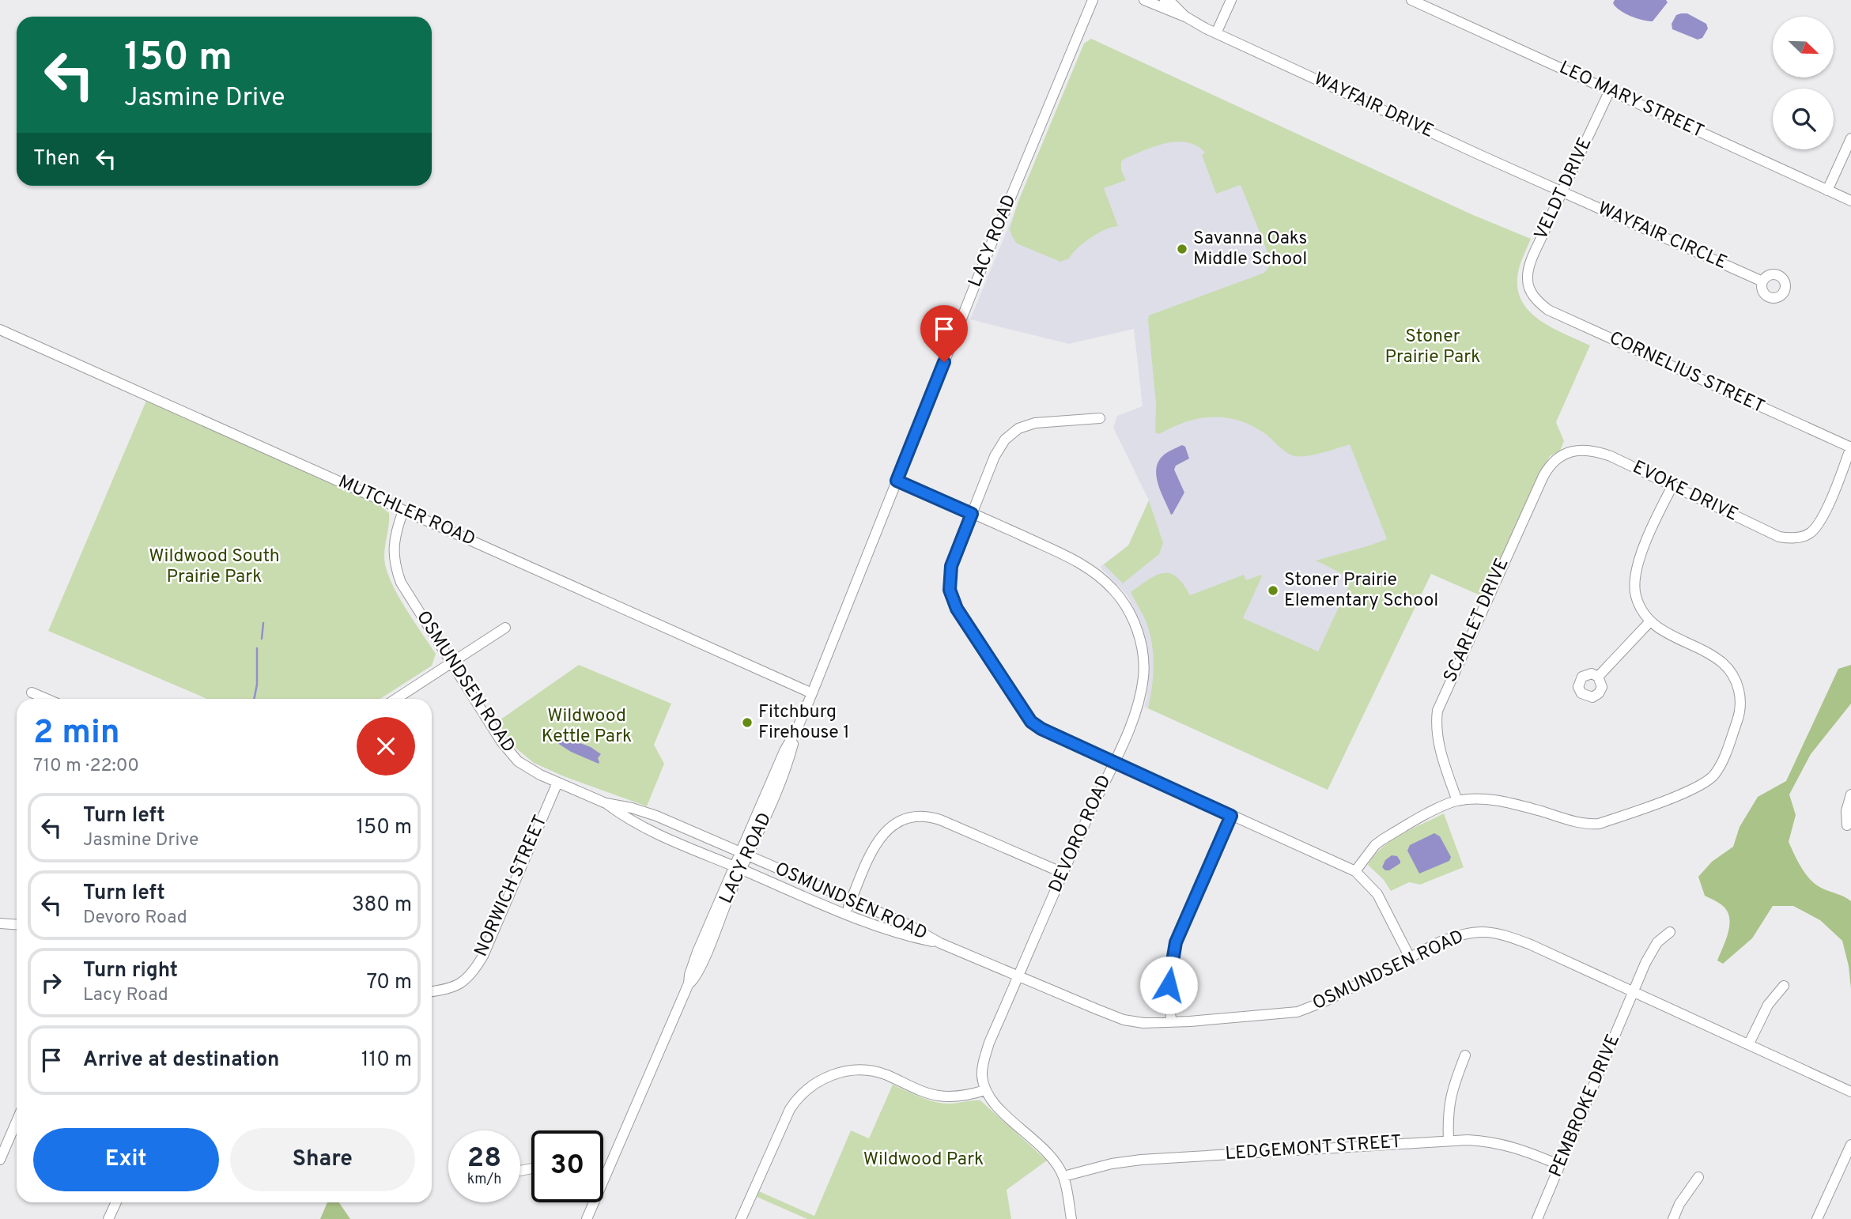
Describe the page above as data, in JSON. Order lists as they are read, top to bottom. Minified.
{"streets":{"street":["LEO MARY STREET","WAYFAIR DRIVE","VELDT DRIVE","WAYFAIR CIRCLE","LACY ROAD","CORNELIUS STREET","EVOKE DRIVE","MUTCHLER ROAD","SCARLET DRIVE","OSMUNDSEN ROAD","DEVORO ROAD","NORWICH STREET","PEMBROKE DRIVE","LEDGEMONT STREET"]},"crossings":[["LEO MARY STREET","VELDT DRIVE"],["WAYFAIR DRIVE","VELDT DRIVE"],["WAYFAIR DRIVE","WAYFAIR CIRCLE"],["VELDT DRIVE","WAYFAIR CIRCLE"],["VELDT DRIVE","CORNELIUS STREET"],["LACY ROAD","MUTCHLER ROAD"],["LACY ROAD","OSMUNDSEN ROAD"],["LACY ROAD","DEVORO ROAD"],["CORNELIUS STREET","EVOKE DRIVE"],["EVOKE DRIVE","SCARLET DRIVE"],["MUTCHLER ROAD","OSMUNDSEN ROAD"],["OSMUNDSEN ROAD","DEVORO ROAD"],["OSMUNDSEN ROAD","NORWICH STREET"],["OSMUNDSEN ROAD","PEMBROKE DRIVE"],["PEMBROKE DRIVE","LEDGEMONT STREET"]],"parks":["Stoner Prairie Park","Wildwood South Prairie Park","Wildwood Kettle Park","Wildwood Park"],"places":["Savanna Oaks Middle School","Stoner Prairie Elementary School","Fitchburg Firehouse 1"],"north":"bottom right","page":{"turn":["150 m","Jasmine Drive"],"then":"Then","heading":["2 min","710 m · 22:00"],"list":[{"name":"Turn left","note":"Jasmine Drive","value":"150 m"},{"name":"Turn left","note":"Devoro Road","value":"380 m"},{"name":"Turn right","note":"Lacy Road","value":"70 m"},{"name":"Arrive at destination","value":"110 m"}],"buttons":["Exit","Share"],"speed":"28 km/h","limit":"30"}}
